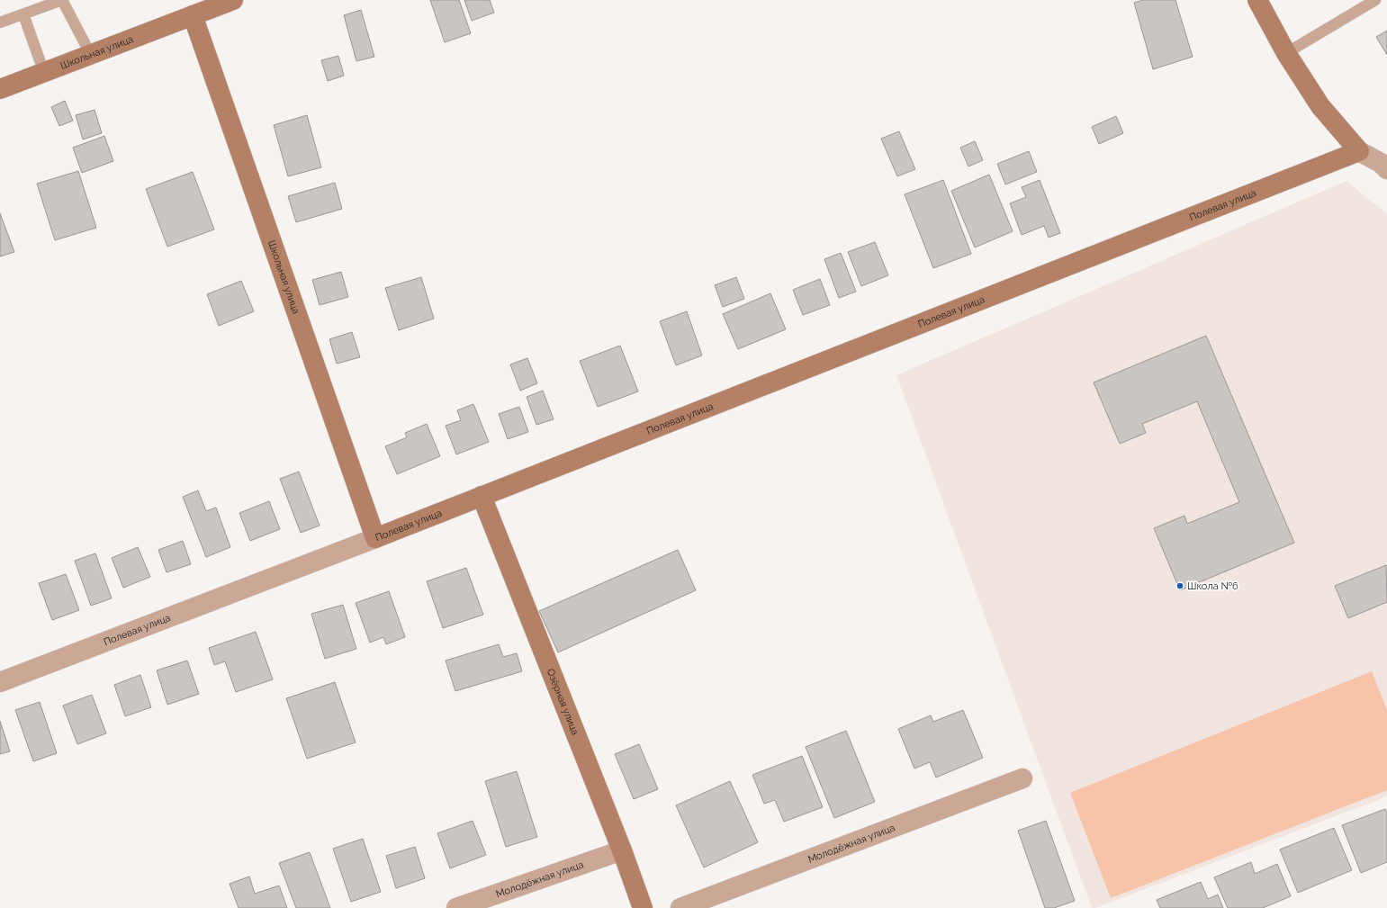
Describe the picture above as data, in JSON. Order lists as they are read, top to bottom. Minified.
{"streets":{"street":["Школьная улица","Полевая улица","Озёрная улица","Молодёжная улица"]},"crossings":[["Школьная улица","Полевая улица"],["Полевая улица","Озёрная улица"],["Озёрная улица","Молодёжная улица"]],"places":["Школа №6"]}
